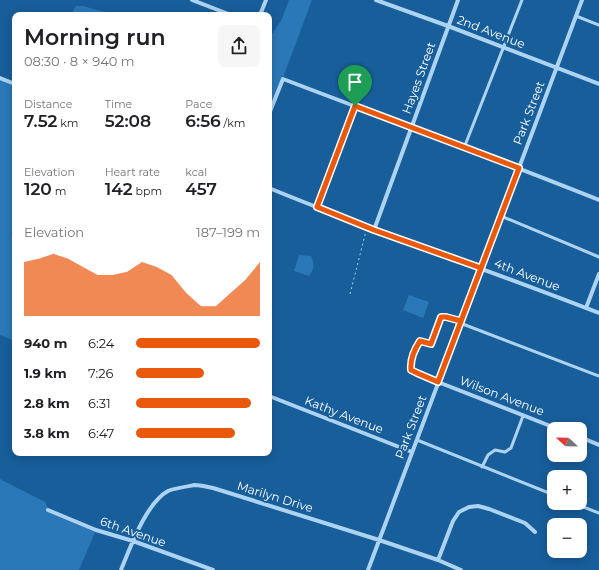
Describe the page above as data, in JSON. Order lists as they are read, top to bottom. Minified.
{"streets":{"street":["2nd Avenue","Hayes Street","Park Street","4th Avenue","Wilson Avenue","Kathy Avenue","Marilyn Drive","6th Avenue"]},"crossings":[["2nd Avenue","Hayes Street"],["2nd Avenue","Park Street"],["Hayes Street","4th Avenue"],["Park Street","4th Avenue"],["Park Street","Wilson Avenue"],["Park Street","Kathy Avenue"],["Park Street","Marilyn Drive"],["Marilyn Drive","6th Avenue"]],"north":"left","page":{"heading":["Morning run","08:30 · 8 × 940 m"],"stats":[["Distance","7.52 km"],["Time","52:08"],["Pace","6:56 /km"],["Elevation","120 m"],["Heart rate","142 bpm"],["kcal","457"]],"chart":["Elevation","187–199 m"],"list":[{"name":"940 m","note":"6:24"},{"name":"1.9 km","note":"7:26"},{"name":"2.8 km","note":"6:31"},{"name":"3.8 km","note":"6:47"}],"map_buttons":["+","−"]}}
